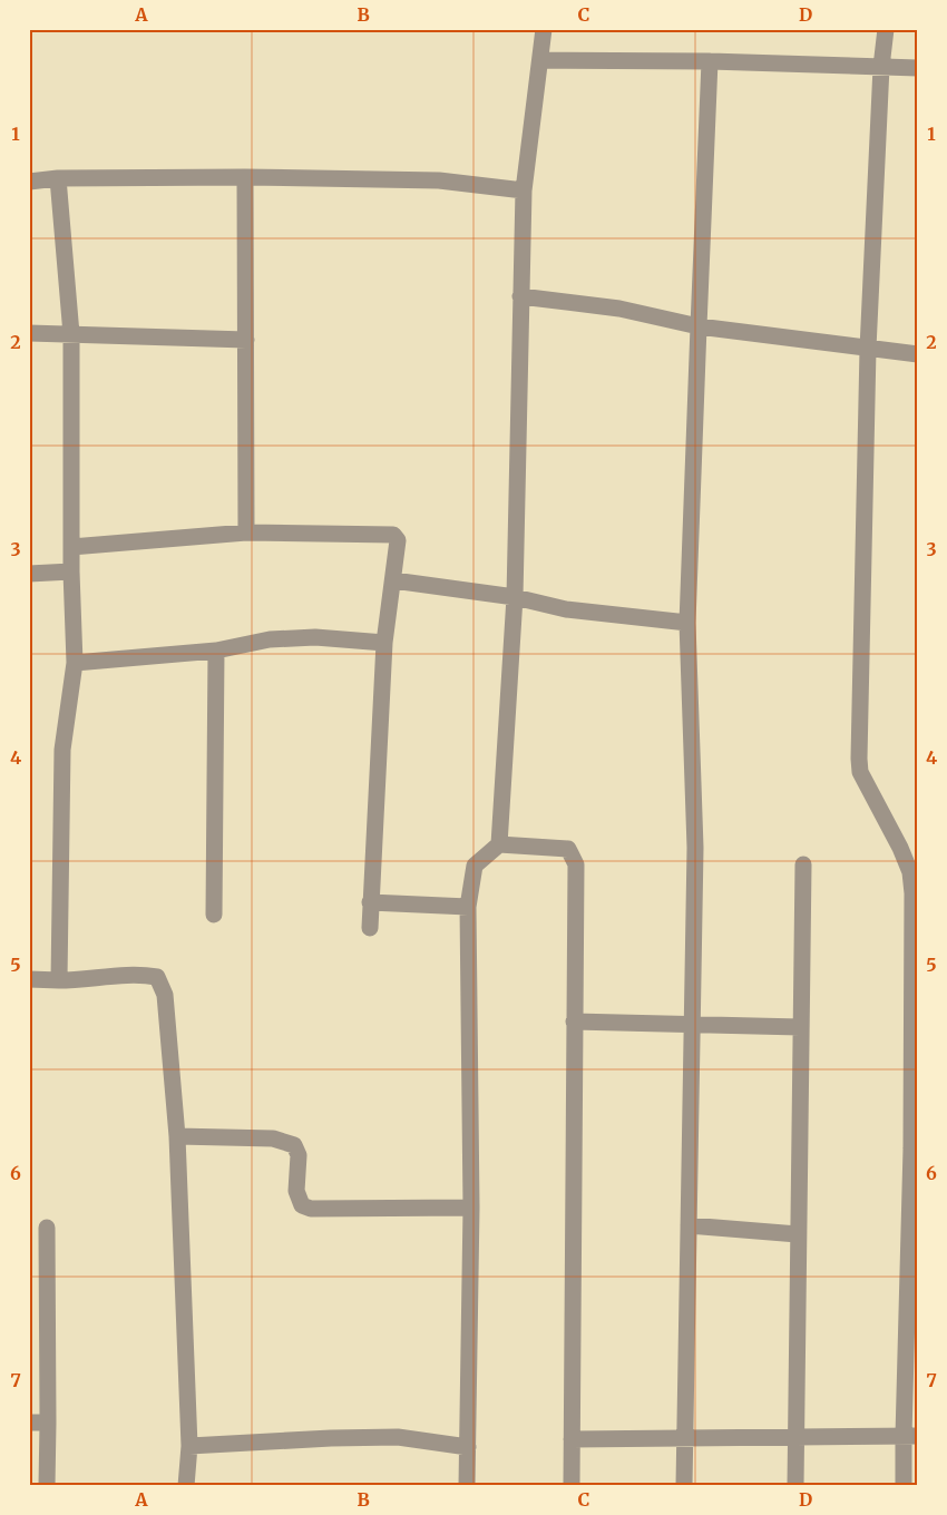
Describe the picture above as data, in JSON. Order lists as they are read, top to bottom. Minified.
{"grid":{"columns":["A","B","C","D"],"rows":["1","2","3","4","5","6","7"]}}
